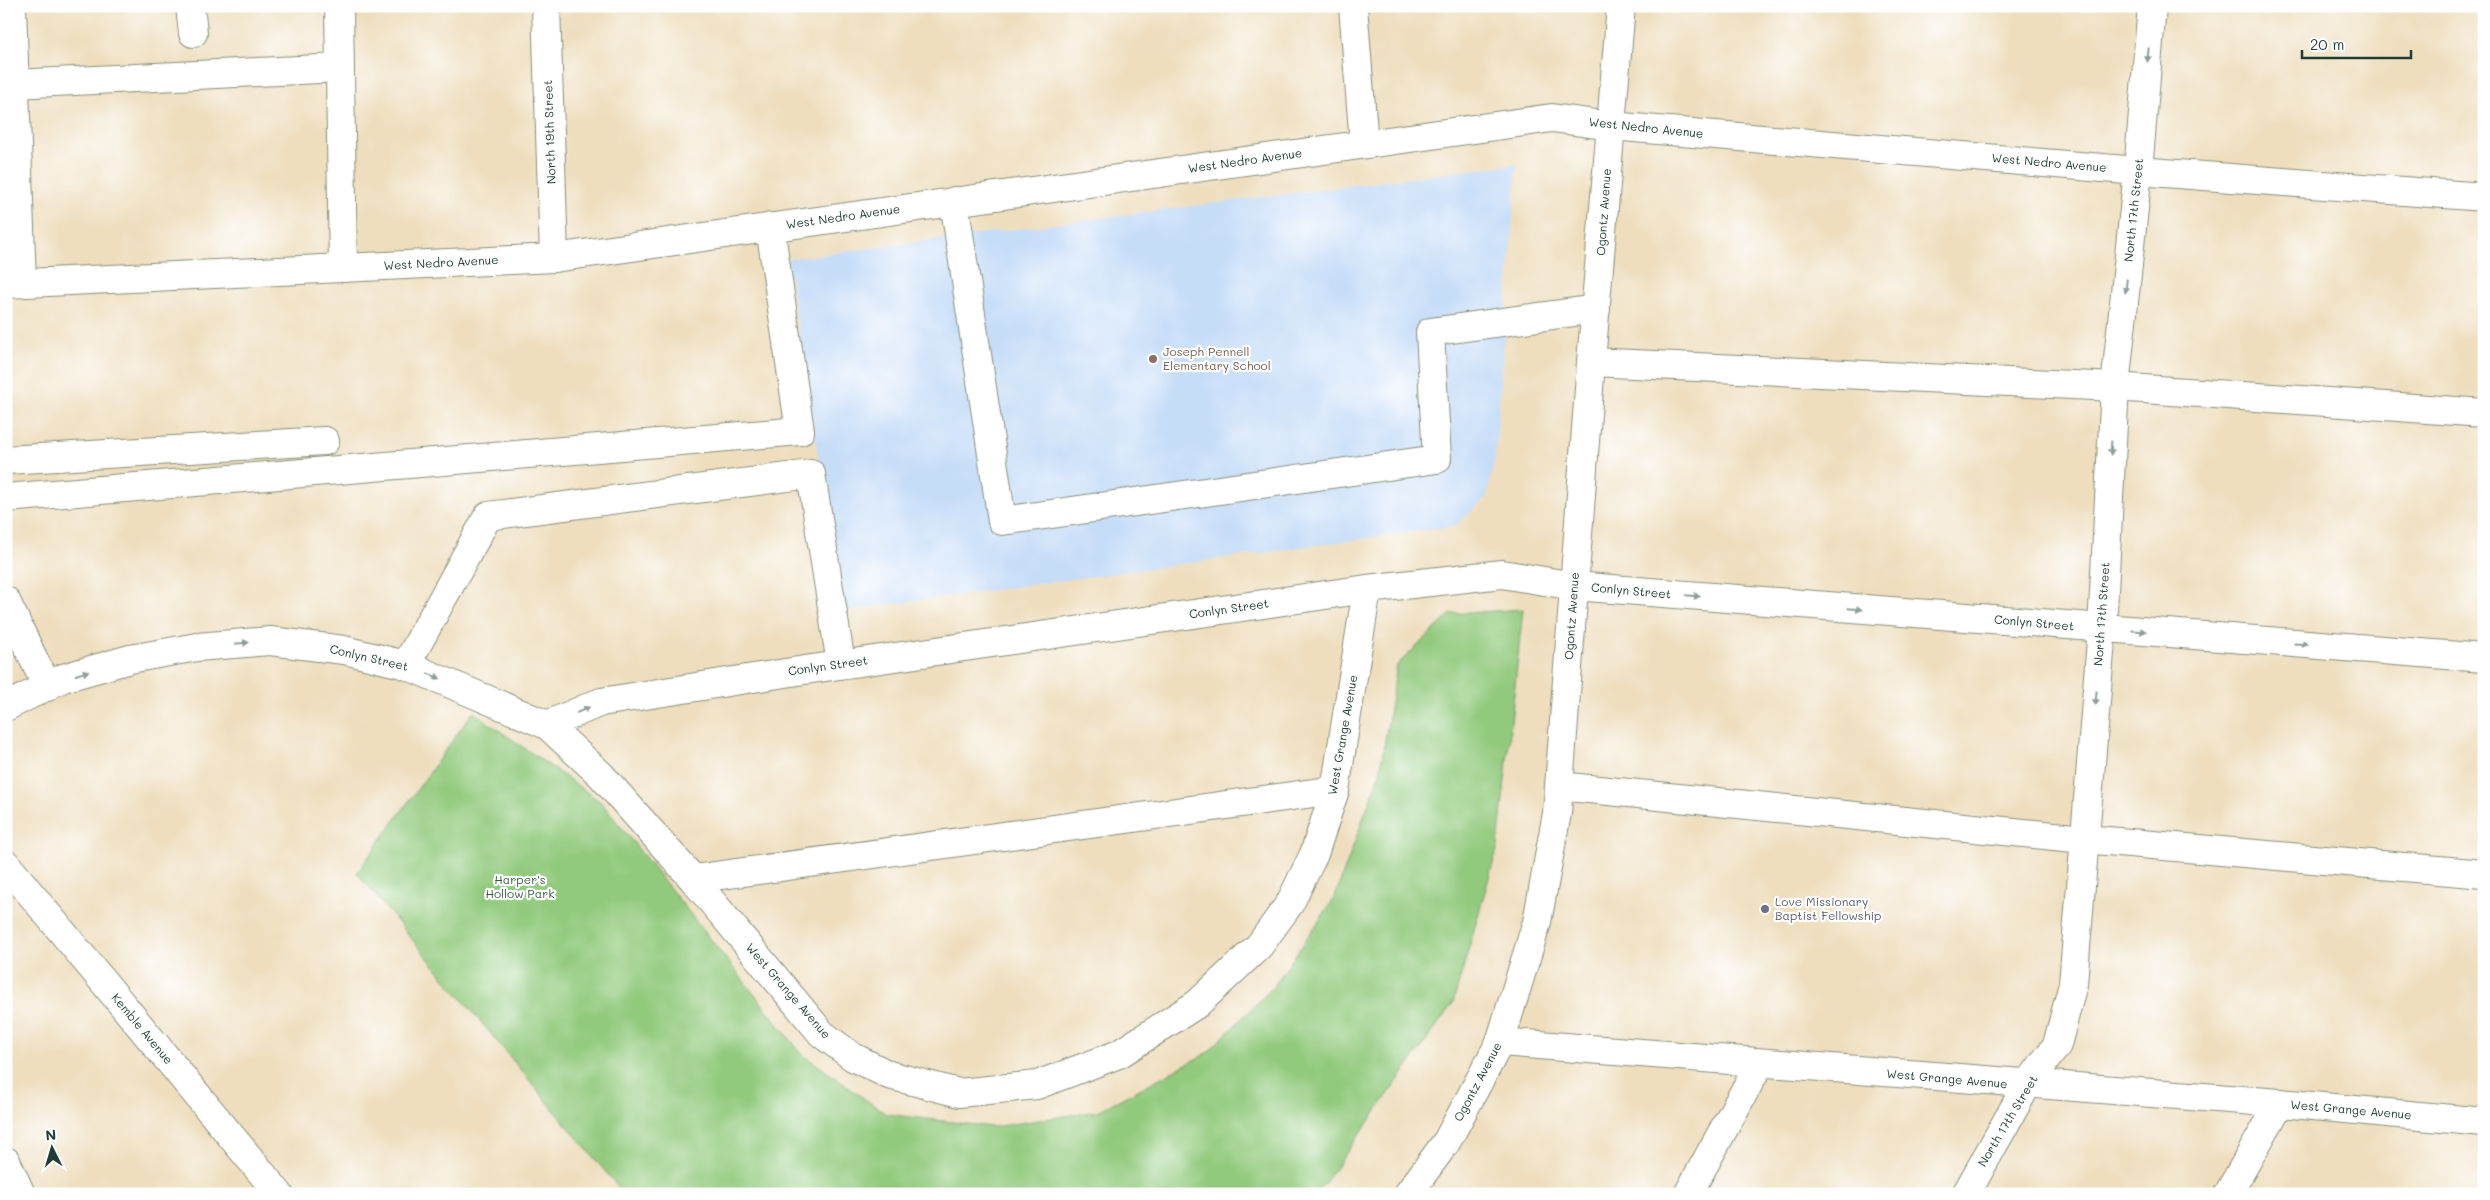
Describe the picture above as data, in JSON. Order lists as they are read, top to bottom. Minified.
{"streets":{"street":["West Nedro Avenue","North 19th Street","North 17th Street","Ogontz Avenue","Conlyn Street","West Grange Avenue","Kemble Avenue"]},"crossings":[["West Nedro Avenue","North 19th Street"],["West Nedro Avenue","North 17th Street"],["West Nedro Avenue","Ogontz Avenue"],["North 17th Street","Conlyn Street"],["North 17th Street","West Grange Avenue"],["Ogontz Avenue","Conlyn Street"],["Ogontz Avenue","West Grange Avenue"],["Conlyn Street","West Grange Avenue"]],"one_way":["North 17th Street"],"parks":["Harper's Hollow Park"],"places":["Joseph Pennell Elementary School","Love Missionary Baptist Fellowship"],"scale_bar":"20 m","north":"top"}
